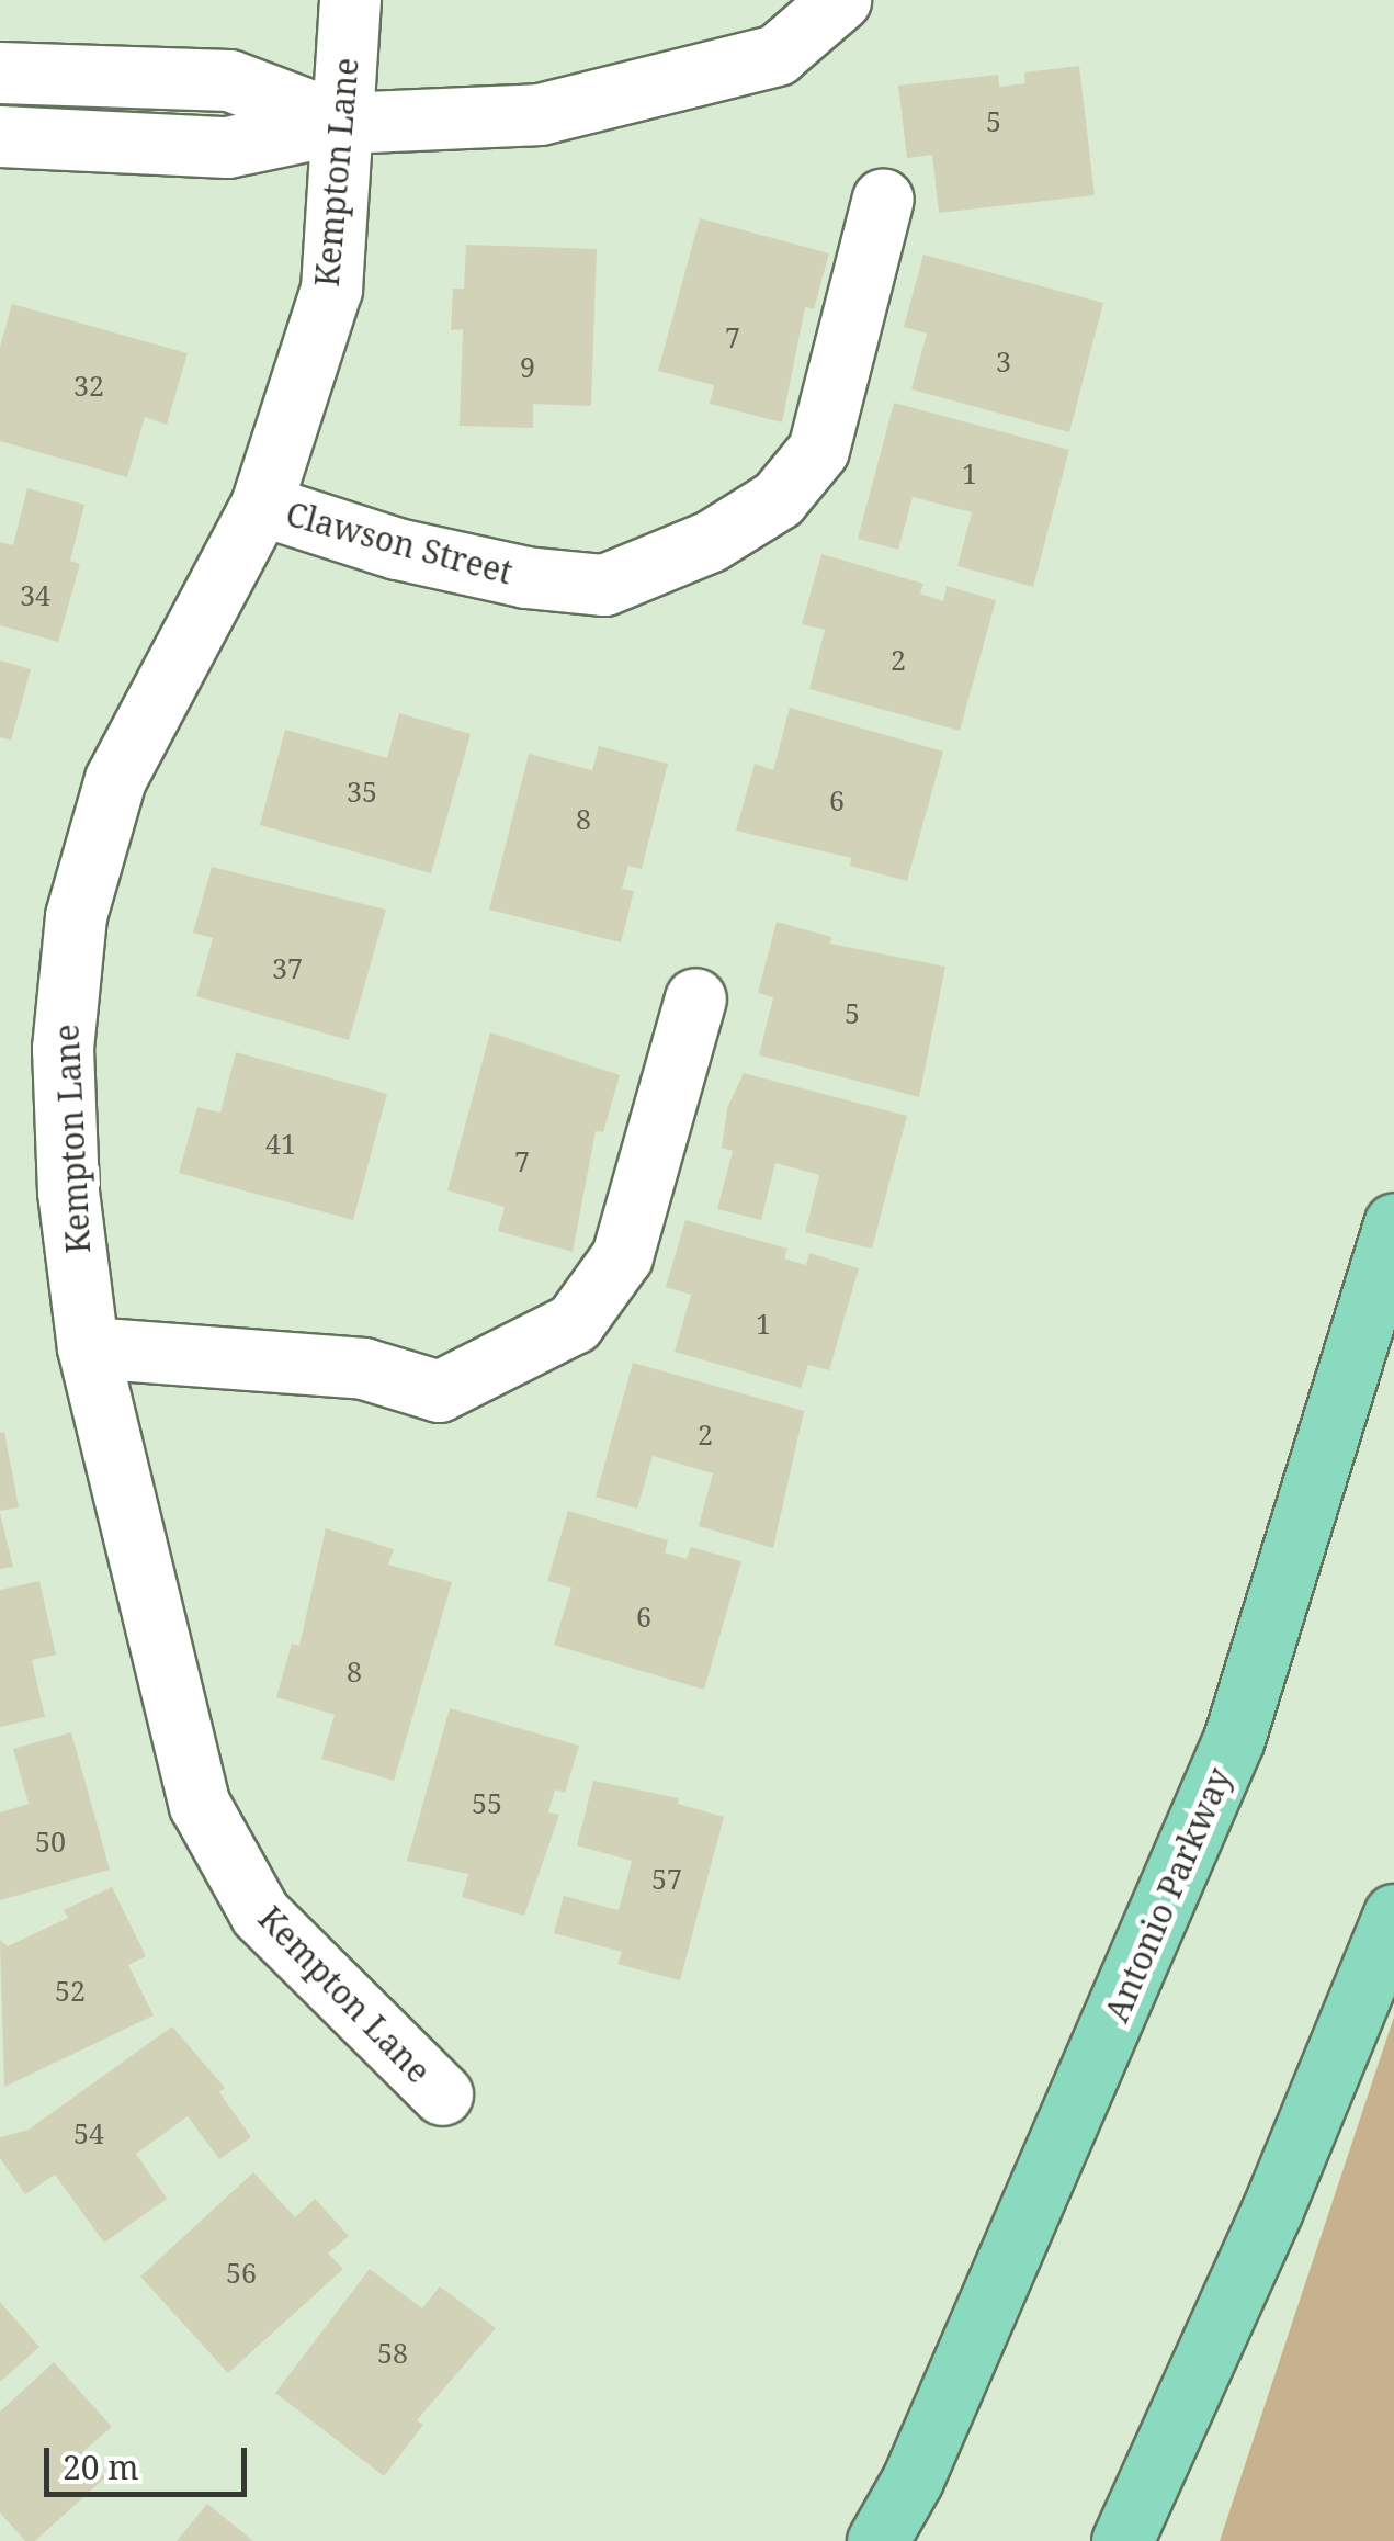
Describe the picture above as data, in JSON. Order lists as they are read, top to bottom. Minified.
{"streets":{"main road":["Antonio Parkway"],"street":["Kempton Lane","Clawson Street"]},"crossings":[["Kempton Lane","Clawson Street"]],"house_numbers":["5","7","3","9","32","1","34","2","35","6","8","37","5","41","7","1","2","6","8","55","50","57","52","54","56","58"],"scale_bar":"20 m"}
